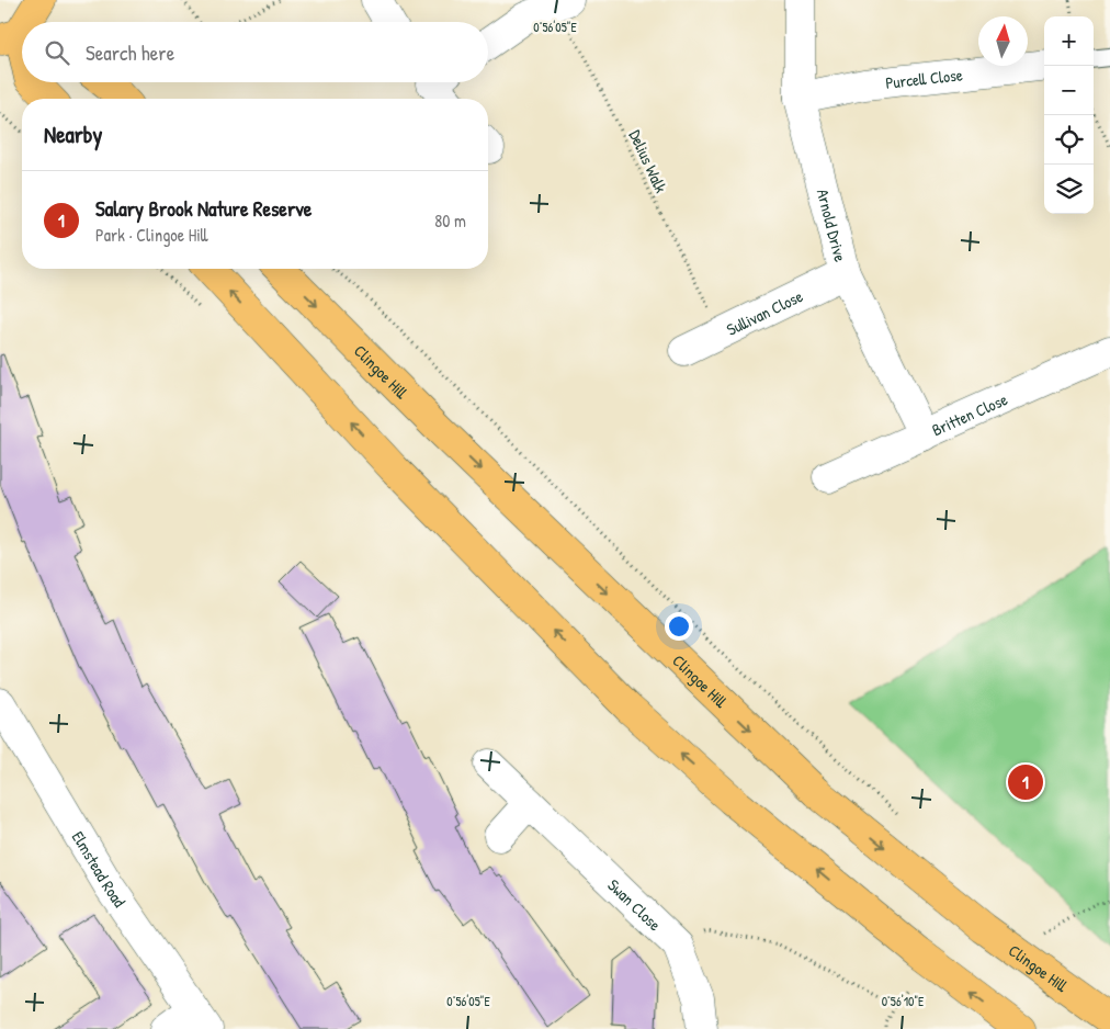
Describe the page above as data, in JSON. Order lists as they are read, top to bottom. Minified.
{"streets":{"main road":["Clingoe Hill"],"street":["Purcell Close","Arnold Drive","Sullivan Close","Britten Close","Elmstead Road","Swan Close"],"path":["Delius Walk"]},"crossings":[["Purcell Close","Arnold Drive"],["Delius Walk","Sullivan Close"],["Arnold Drive","Sullivan Close"],["Arnold Drive","Britten Close"]],"north":"top","page":{"map_buttons":["+","−"],"search":"Search here","heading":"Nearby","list":[{"mark":"1","name":"Salary Brook Nature Reserve","note":"Park · Clingoe Hill","value":"80 m"}],"pins":"1"},"coordinates":["0°56'05\"E","0°56'10\"E"]}
